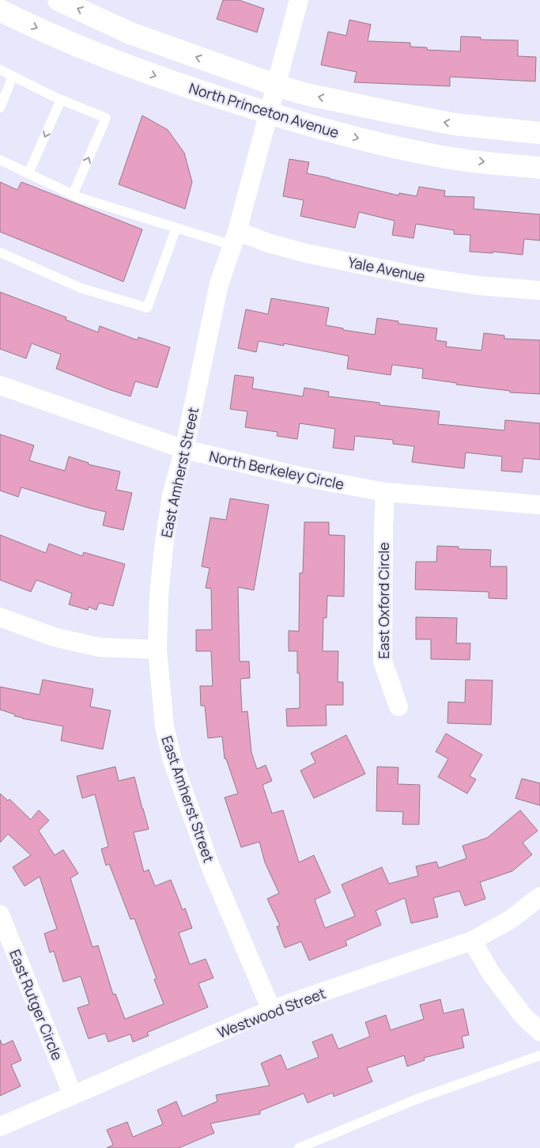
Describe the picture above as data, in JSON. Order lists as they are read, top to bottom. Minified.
{"streets":{"street":["North Princeton Avenue","Yale Avenue","North Berkeley Circle","East Amherst Street","East Oxford Circle","East Rutger Circle","Westwood Street"]},"crossings":[["North Princeton Avenue","East Amherst Street"],["Yale Avenue","East Amherst Street"],["North Berkeley Circle","East Amherst Street"],["North Berkeley Circle","East Oxford Circle"],["East Amherst Street","Westwood Street"],["East Rutger Circle","Westwood Street"]]}
